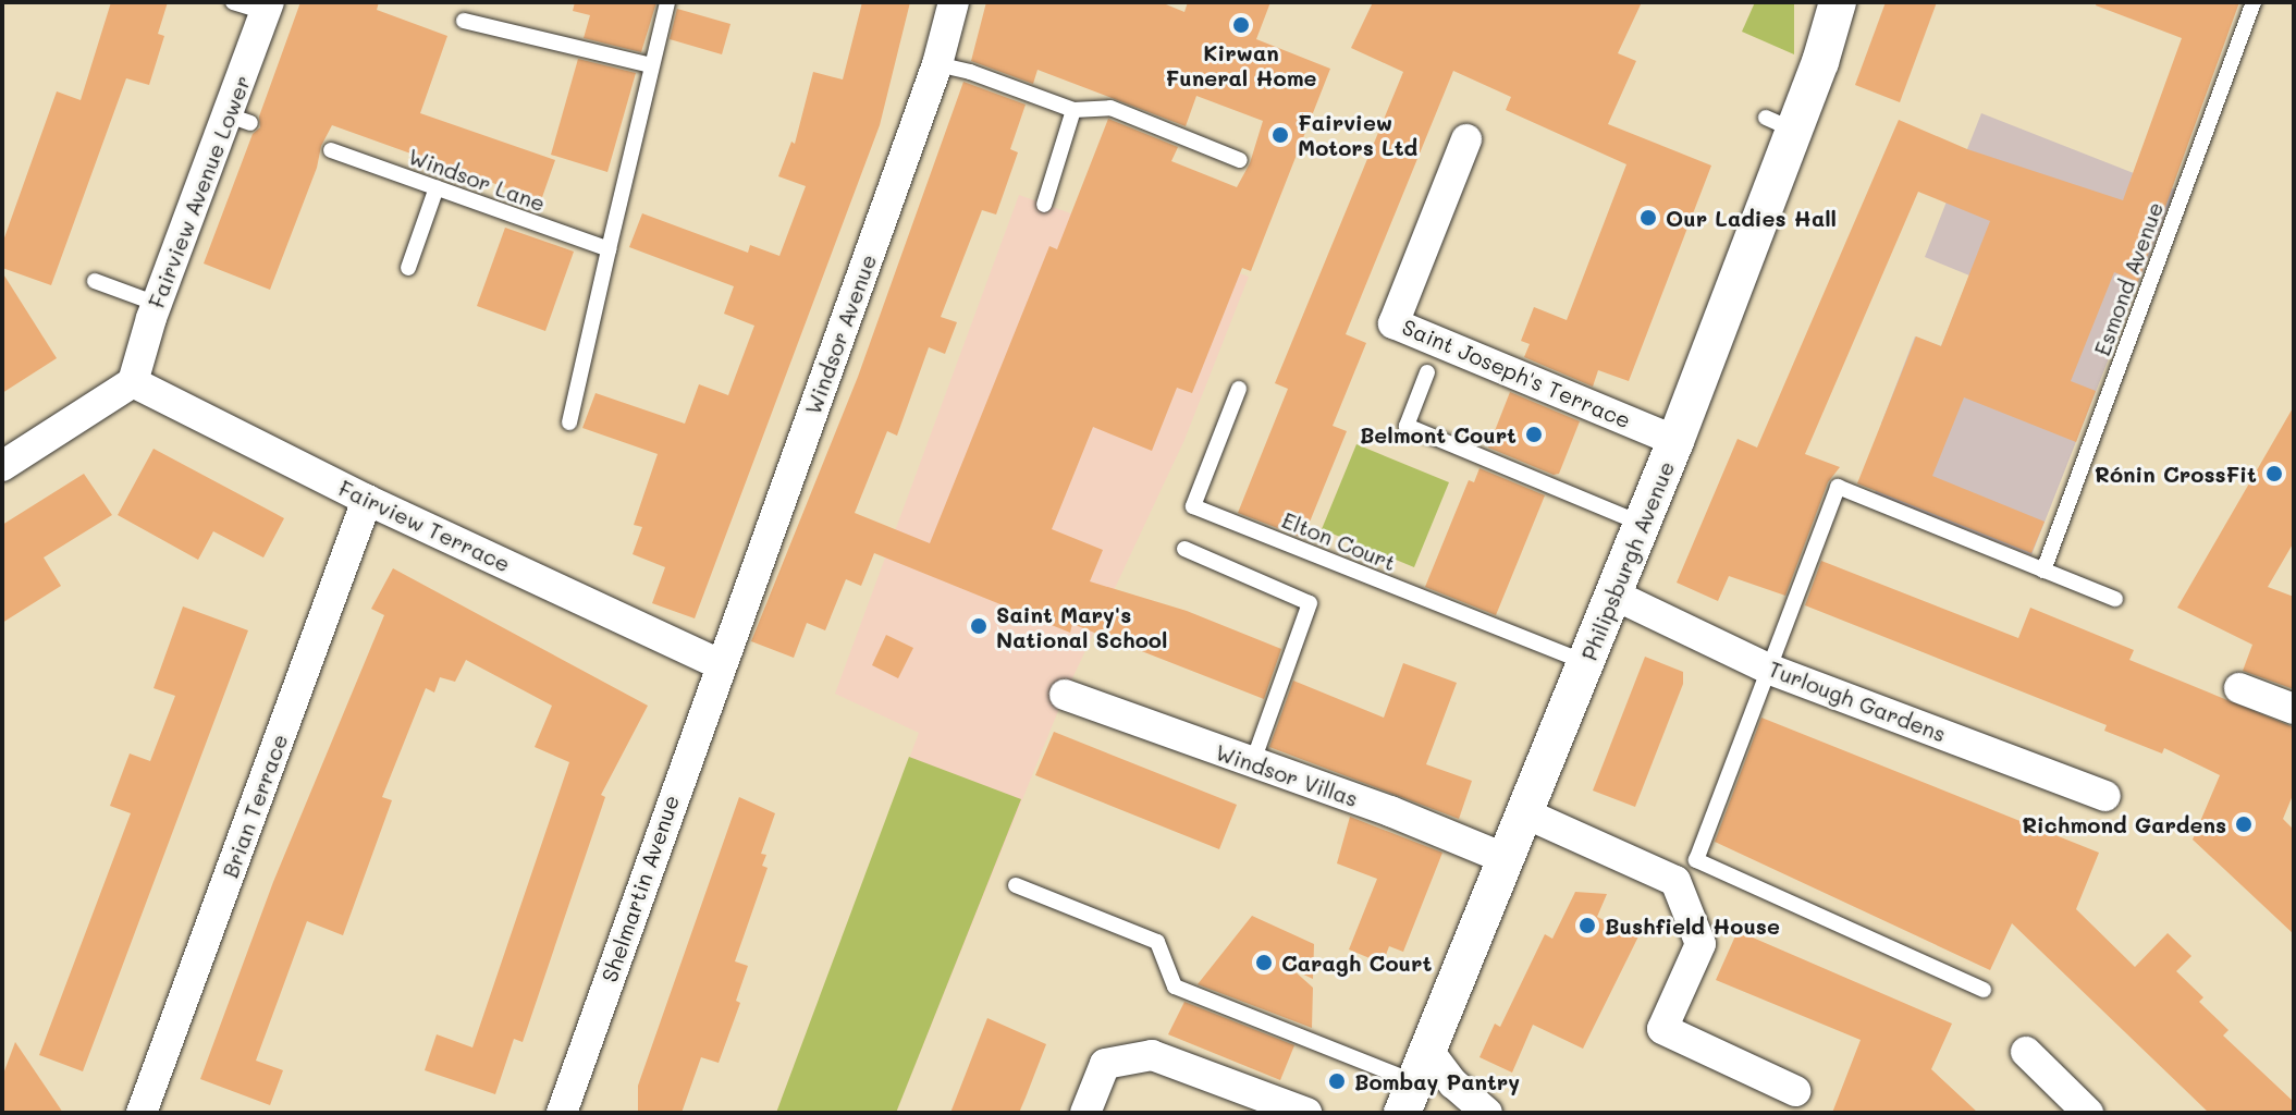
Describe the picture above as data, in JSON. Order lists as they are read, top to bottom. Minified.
{"streets":{"street":["Fairview Avenue Lower","Windsor Avenue","Saint Joseph's Terrace","Fairview Terrace","Philipsburgh Avenue","Turlough Gardens","Windsor Villas","Brian Terrace","Shelmartin Avenue"],"lane":["Windsor Lane","Esmond Avenue","Elton Court"]},"crossings":[["Fairview Avenue Lower","Fairview Terrace"],["Windsor Avenue","Fairview Terrace"],["Windsor Avenue","Shelmartin Avenue"],["Saint Joseph's Terrace","Philipsburgh Avenue"],["Fairview Terrace","Brian Terrace"],["Fairview Terrace","Shelmartin Avenue"],["Elton Court","Philipsburgh Avenue"],["Philipsburgh Avenue","Turlough Gardens"],["Philipsburgh Avenue","Windsor Villas"]],"places":["Kirwan Funeral Home","Fairview Motors Ltd","Our Ladies Hall","Belmont Court","Rónin CrossFit","Saint Mary's National School","Richmond Gardens","Bushfield House","Caragh Court","Bombay Pantry"]}
